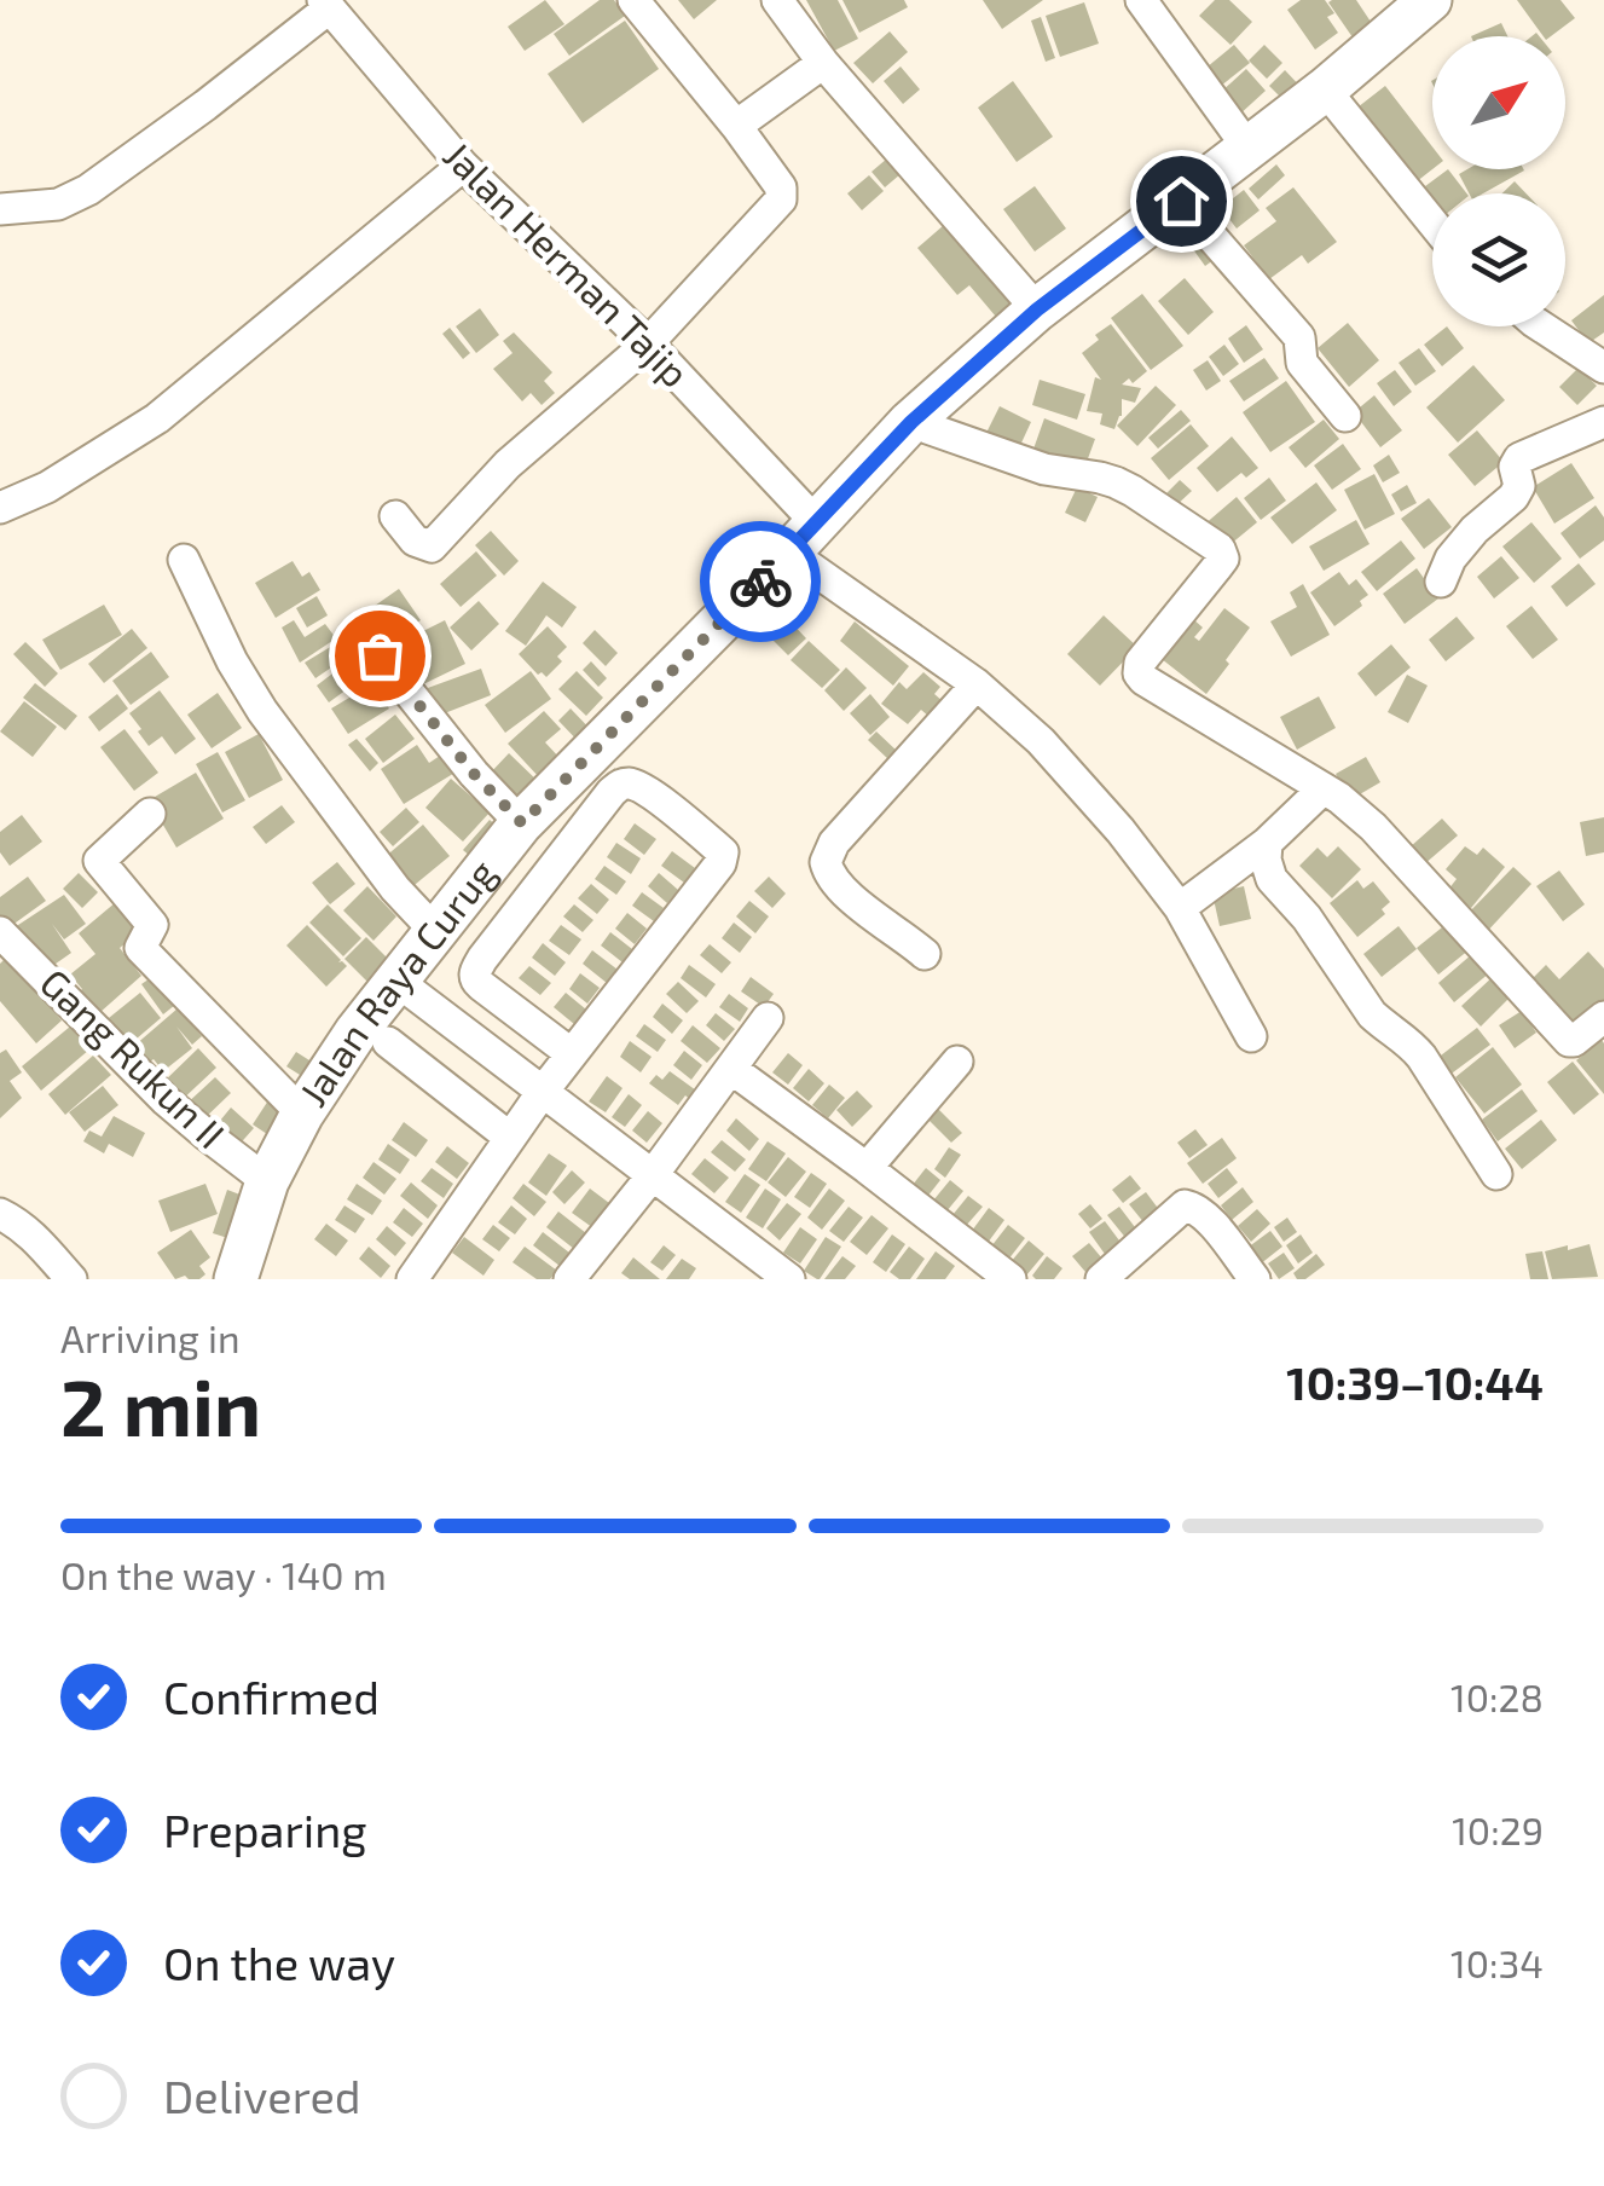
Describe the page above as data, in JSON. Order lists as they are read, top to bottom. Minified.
{"streets":{"main road":["Jalan Raya Curug"],"street":["Jalan Herman Tajip","Gang Rukun II"]},"crossings":[["Jalan Herman Tajip","Jalan Raya Curug"],["Jalan Raya Curug","Gang Rukun II"]],"north":"top right","page":{"heading":["2 min","Arriving in","10:39–10:44"],"bar":"On the way · 140 m","list":[["Confirmed","10:28"],["Preparing","10:29"],["On the way","10:34"],"Delivered"]}}
